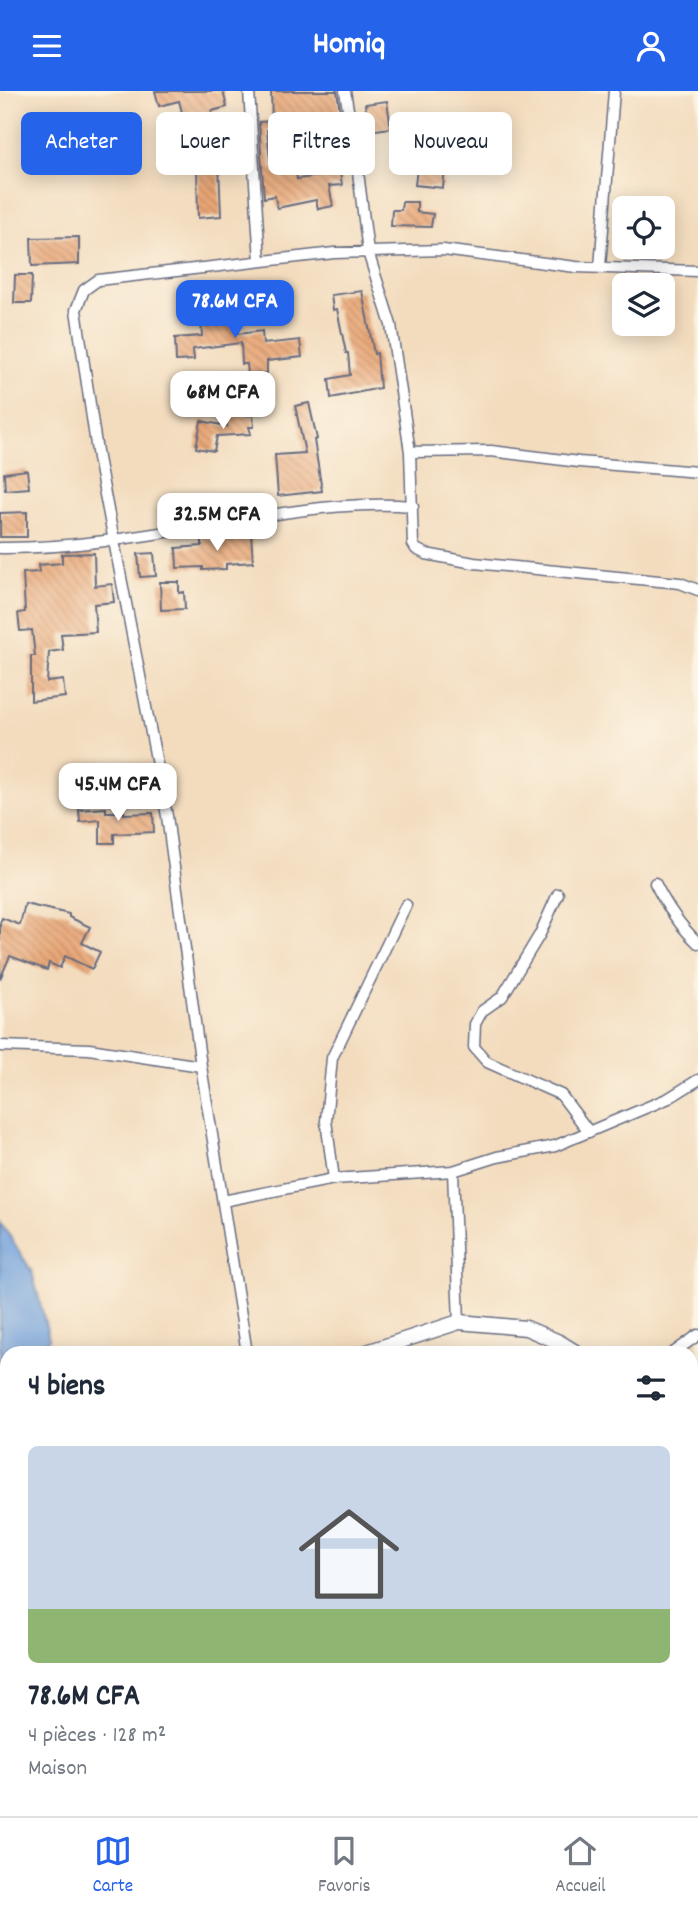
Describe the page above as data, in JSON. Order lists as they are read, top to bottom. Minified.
{"page":{"header":"Homiq","chip":["Acheter","Louer","Filtres","Nouveau"],"price":["78.6M CFA","68M CFA","32.5M CFA","45.4M CFA"],"heading":"4 biens","list":[{"name":"78.6M CFA","note":"4 pièces · 128 m² · Maison"}],"tabs":["Carte","Favoris","Accueil"]}}
